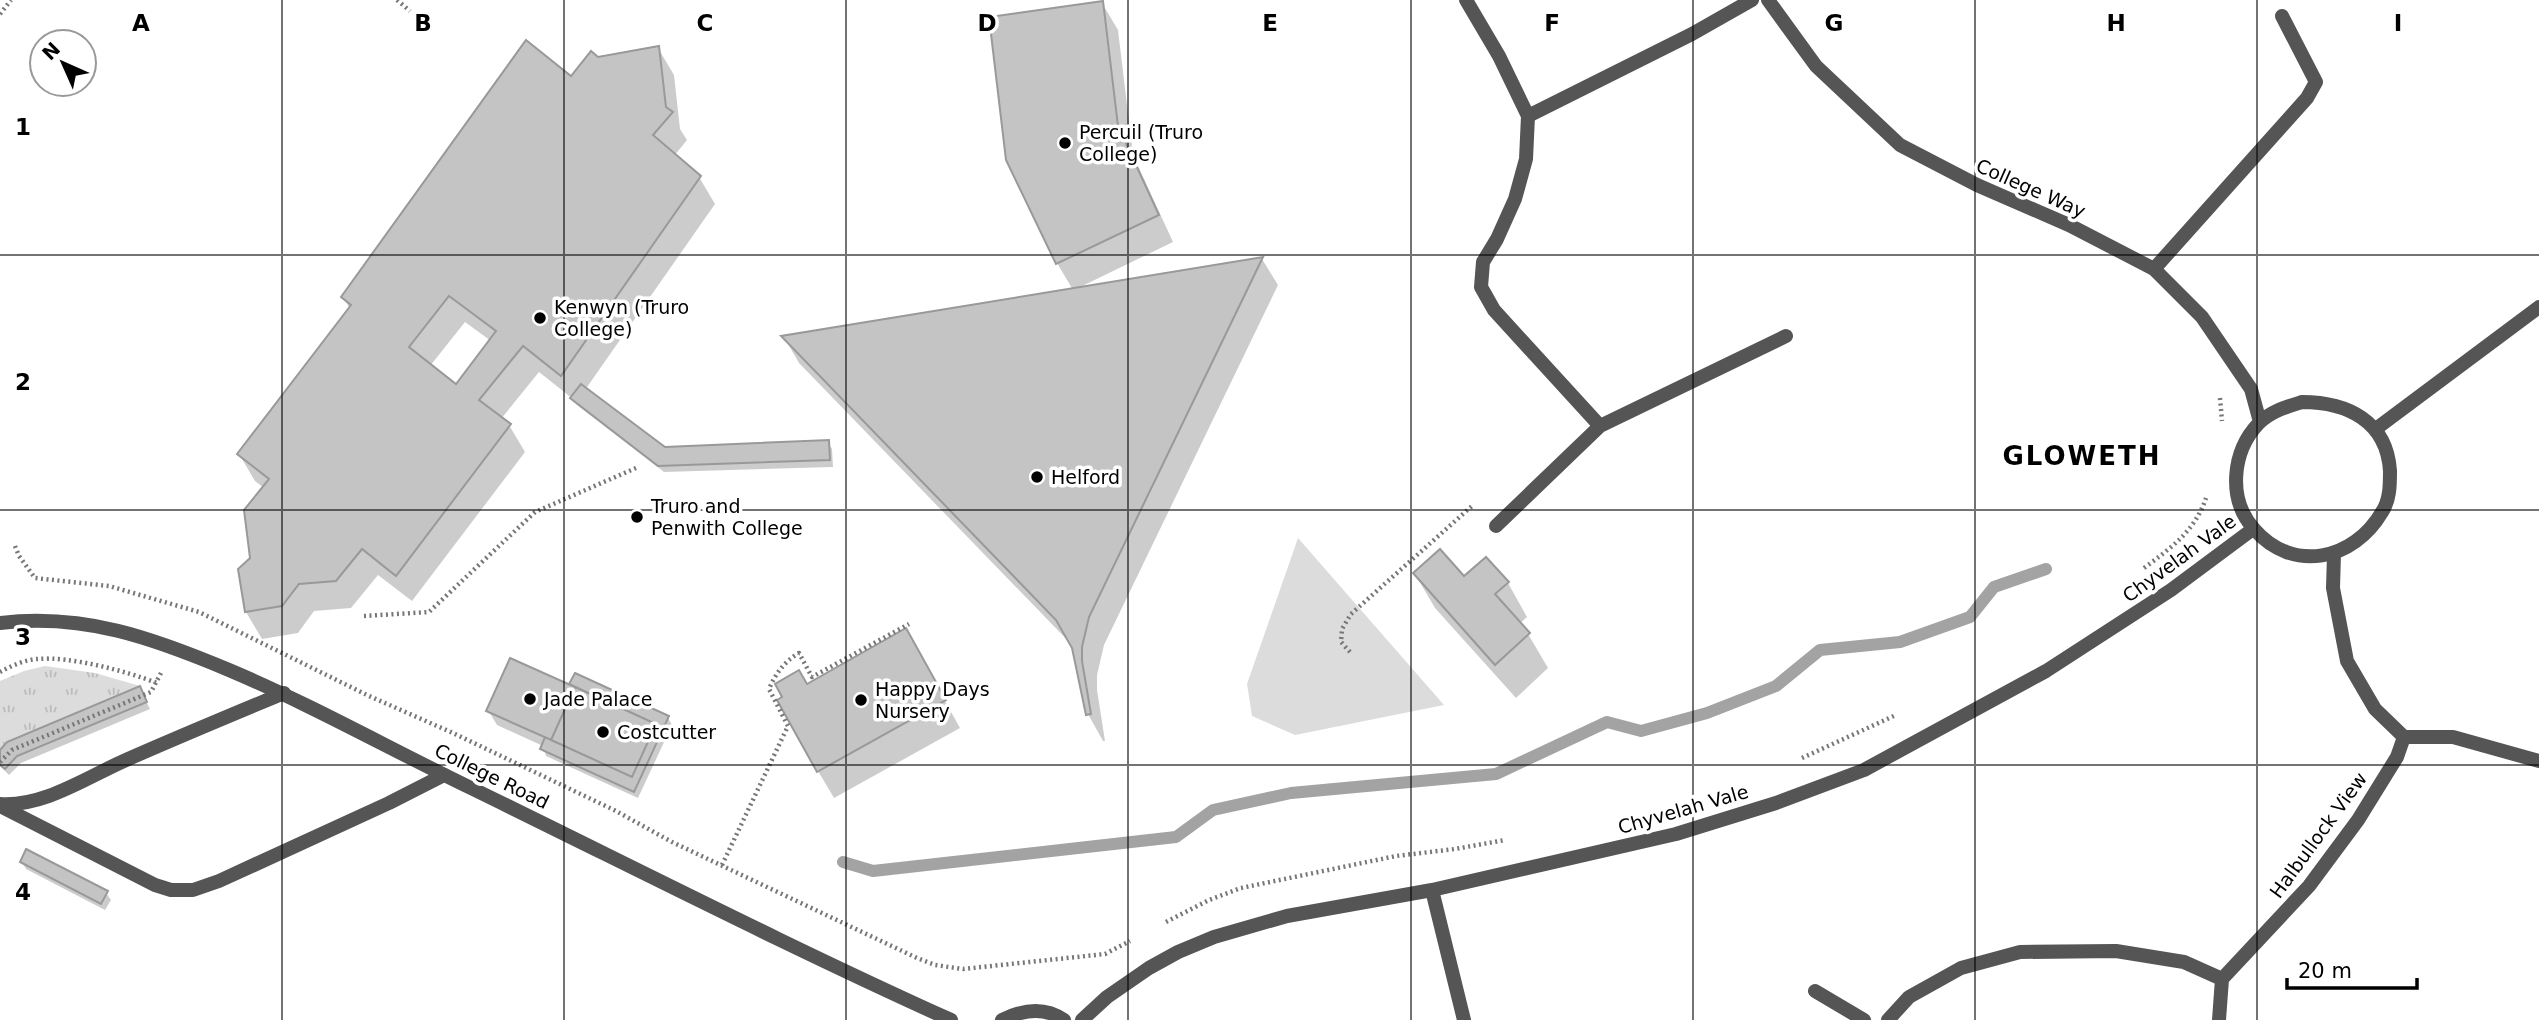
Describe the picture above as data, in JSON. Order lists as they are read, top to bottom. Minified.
{"streets":{"street":["College Way","Chyvelah Vale","College Road","Halbullock View"]},"crossings":[["College Way","Chyvelah Vale"]],"districts":["GLOWETH"],"places":["Percuil (Truro College)","Kenwyn (Truro College)","Helford","Truro and Penwith College","Jade Palace","Happy Days Nursery","Costcutter"],"scale_bar":"20 m","north":"top left","grid":{"columns":["A","B","C","D","E","F","G","H","I"],"rows":["1","2","3","4"]}}
